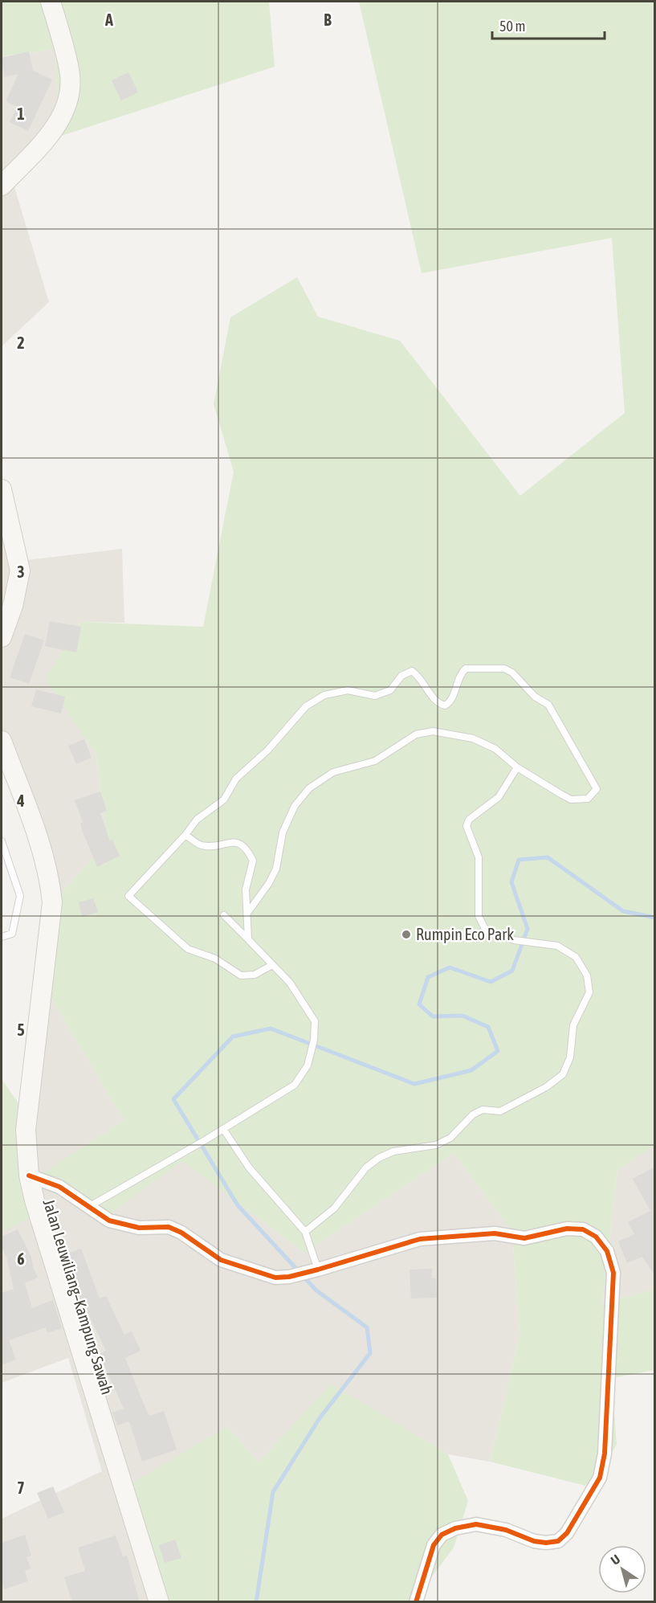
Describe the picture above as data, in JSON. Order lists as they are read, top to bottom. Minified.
{"streets":{"main road":["Jalan Leuwiliang–Kampung Sawah"]},"places":["Rumpin Eco Park"],"scale_bar":"50 m","north":"top left","grid":{"columns":["A","B"],"rows":["1","2","3","4","5","6","7"]}}
